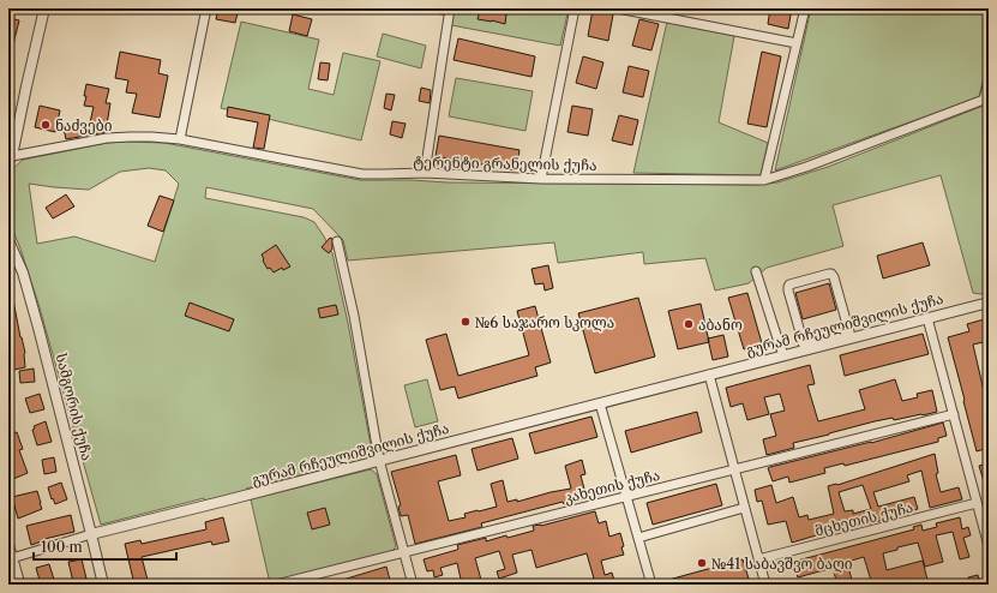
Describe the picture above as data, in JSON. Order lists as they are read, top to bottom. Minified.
{"streets":{"street":["ტერენტი გრანელის ქუჩა","გურამ რჩეულიშვილის ქუჩა","სამგორის ქუჩა","კახეთის ქუჩა","მცხეთის ქუჩა"]},"crossings":[["გურამ რჩეულიშვილის ქუჩა","სამგორის ქუჩა"]],"places":["ნაძვები","№6 საჯარო სკოლა","აბანო","№41 საბავშვო ბაღი"],"scale_bar":"100 m"}
